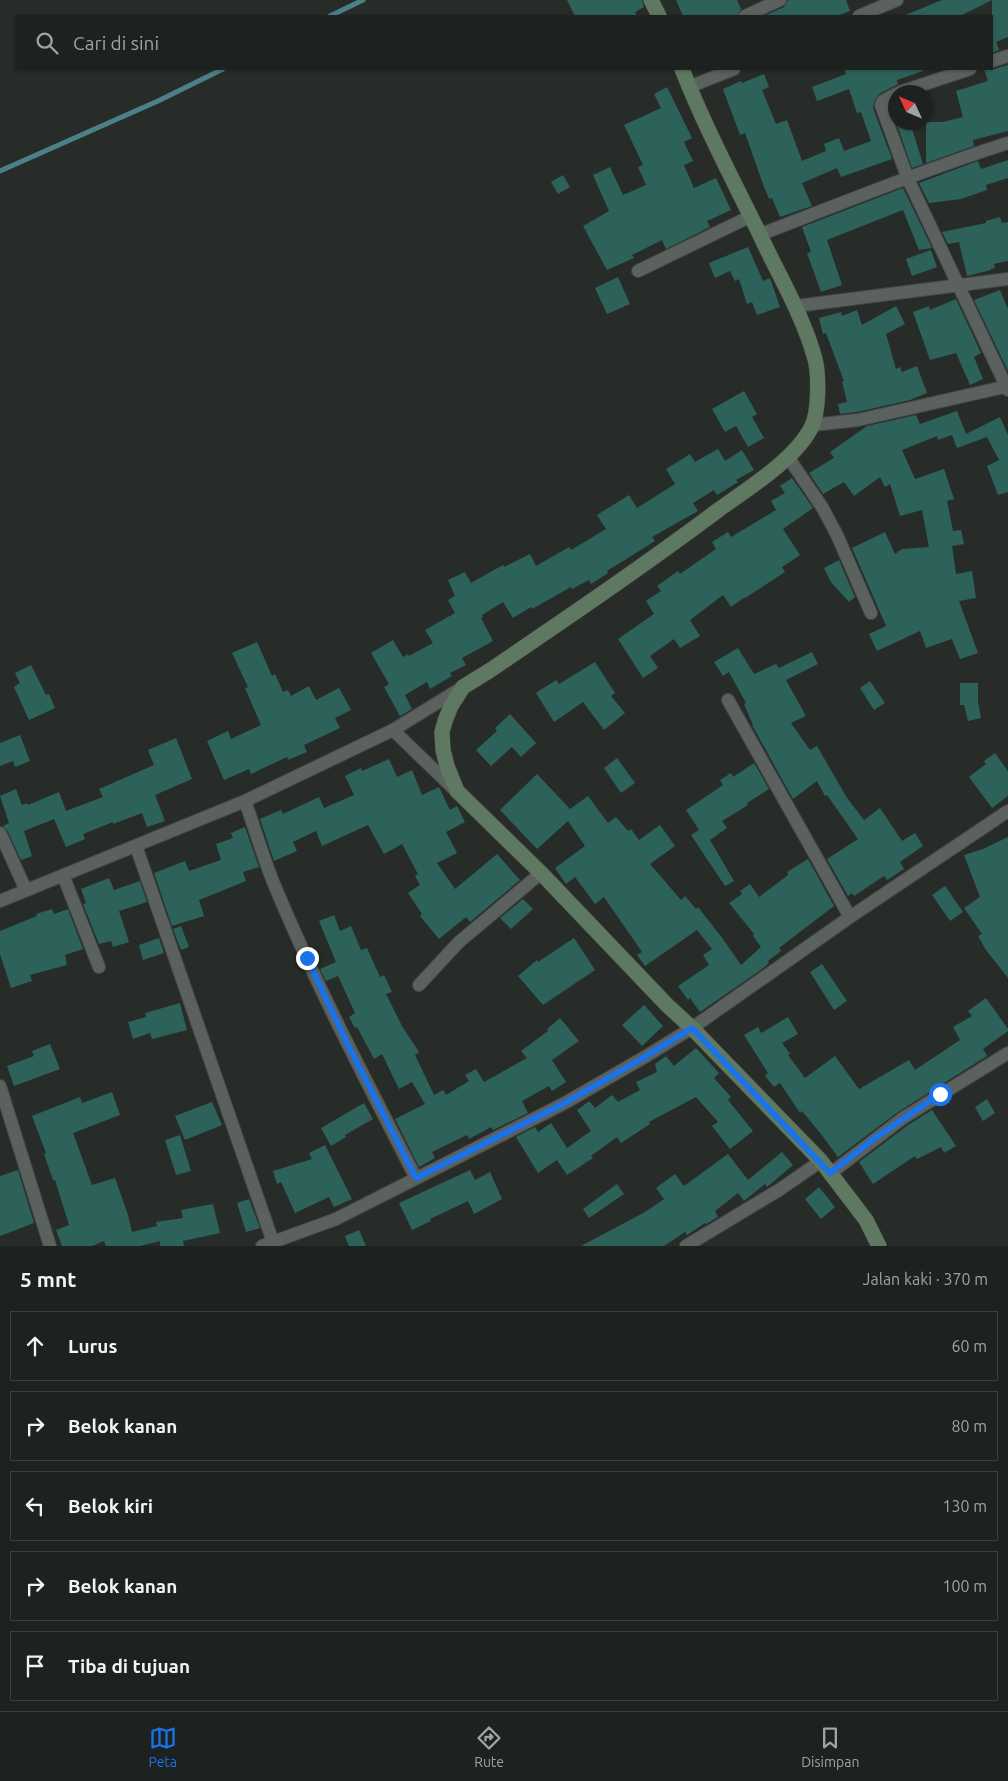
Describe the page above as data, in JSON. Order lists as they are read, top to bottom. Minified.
{"north":"top left","page":{"search":"Cari di sini","heading":["5 mnt","Jalan kaki · 370 m"],"list":[["Lurus","60 m"],["Belok kanan","80 m"],["Belok kiri","130 m"],["Belok kanan","100 m"],"Tiba di tujuan"],"nav":["Peta","Rute","Disimpan"]}}
